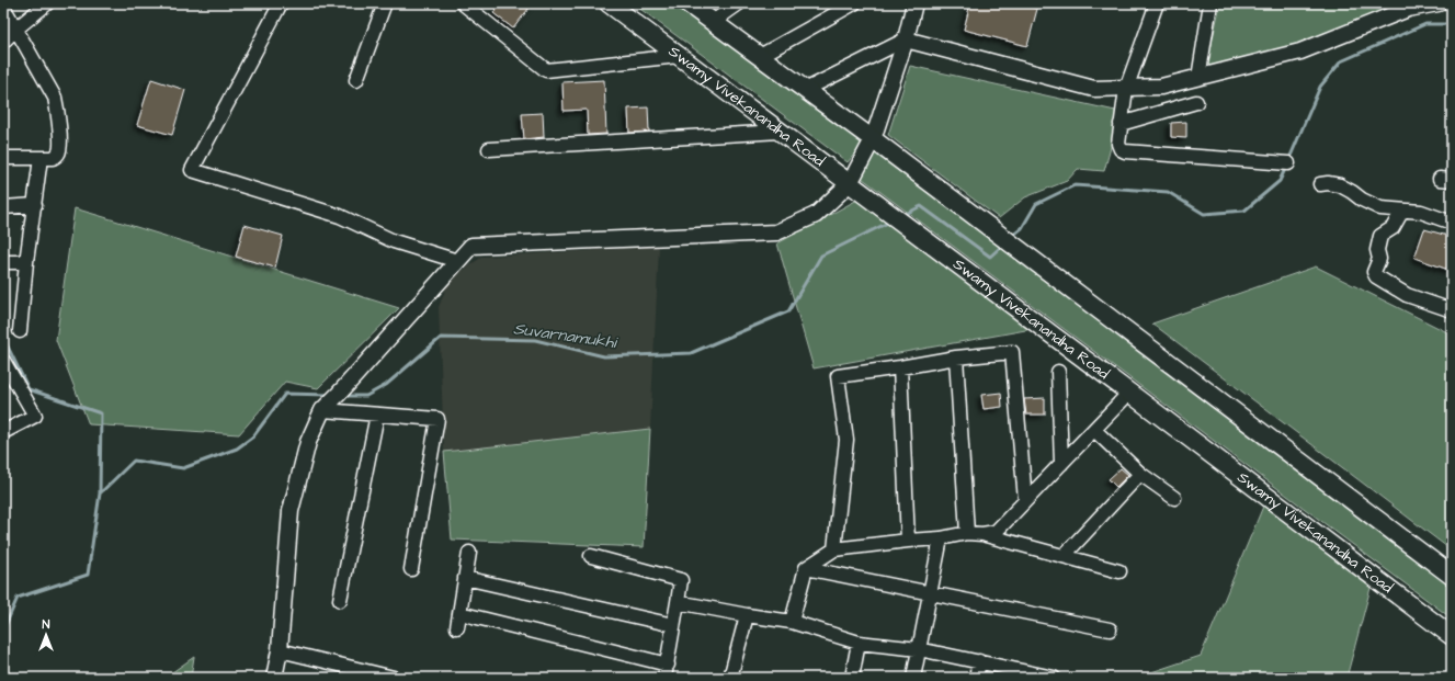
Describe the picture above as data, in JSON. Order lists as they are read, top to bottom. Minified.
{"streets":{"main road":["Swamy Vivekanandha Road"]},"water":["Suvarnamukhi"],"north":"top"}
